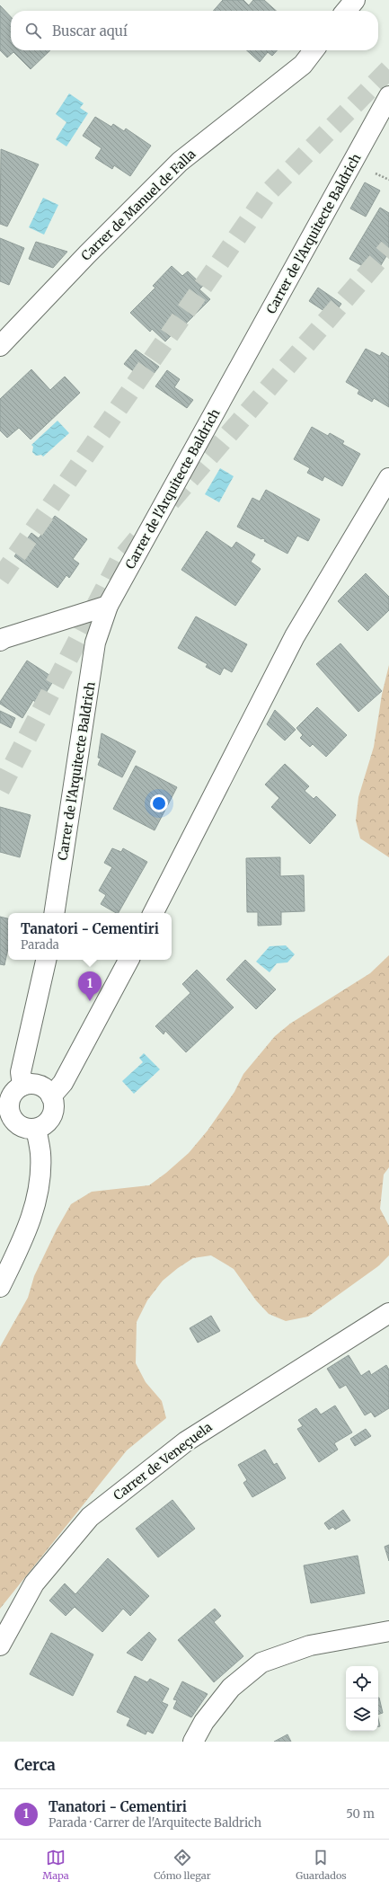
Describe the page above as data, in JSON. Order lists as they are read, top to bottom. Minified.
{"streets":{"street":["Carrer de Manuel de Falla","Carrer de l'Arquitecte Baldrich","Carrer de Veneçuela"]},"page":{"search":"Buscar aquí","popup":["Tanatori - Cementiri","Parada"],"pins":"1","heading":"Cerca","list":[{"mark":"1","name":"Tanatori - Cementiri","note":"Parada · Carrer de l'Arquitecte Baldrich","value":"50 m"}],"nav":["Mapa","Cómo llegar","Guardados"]}}
